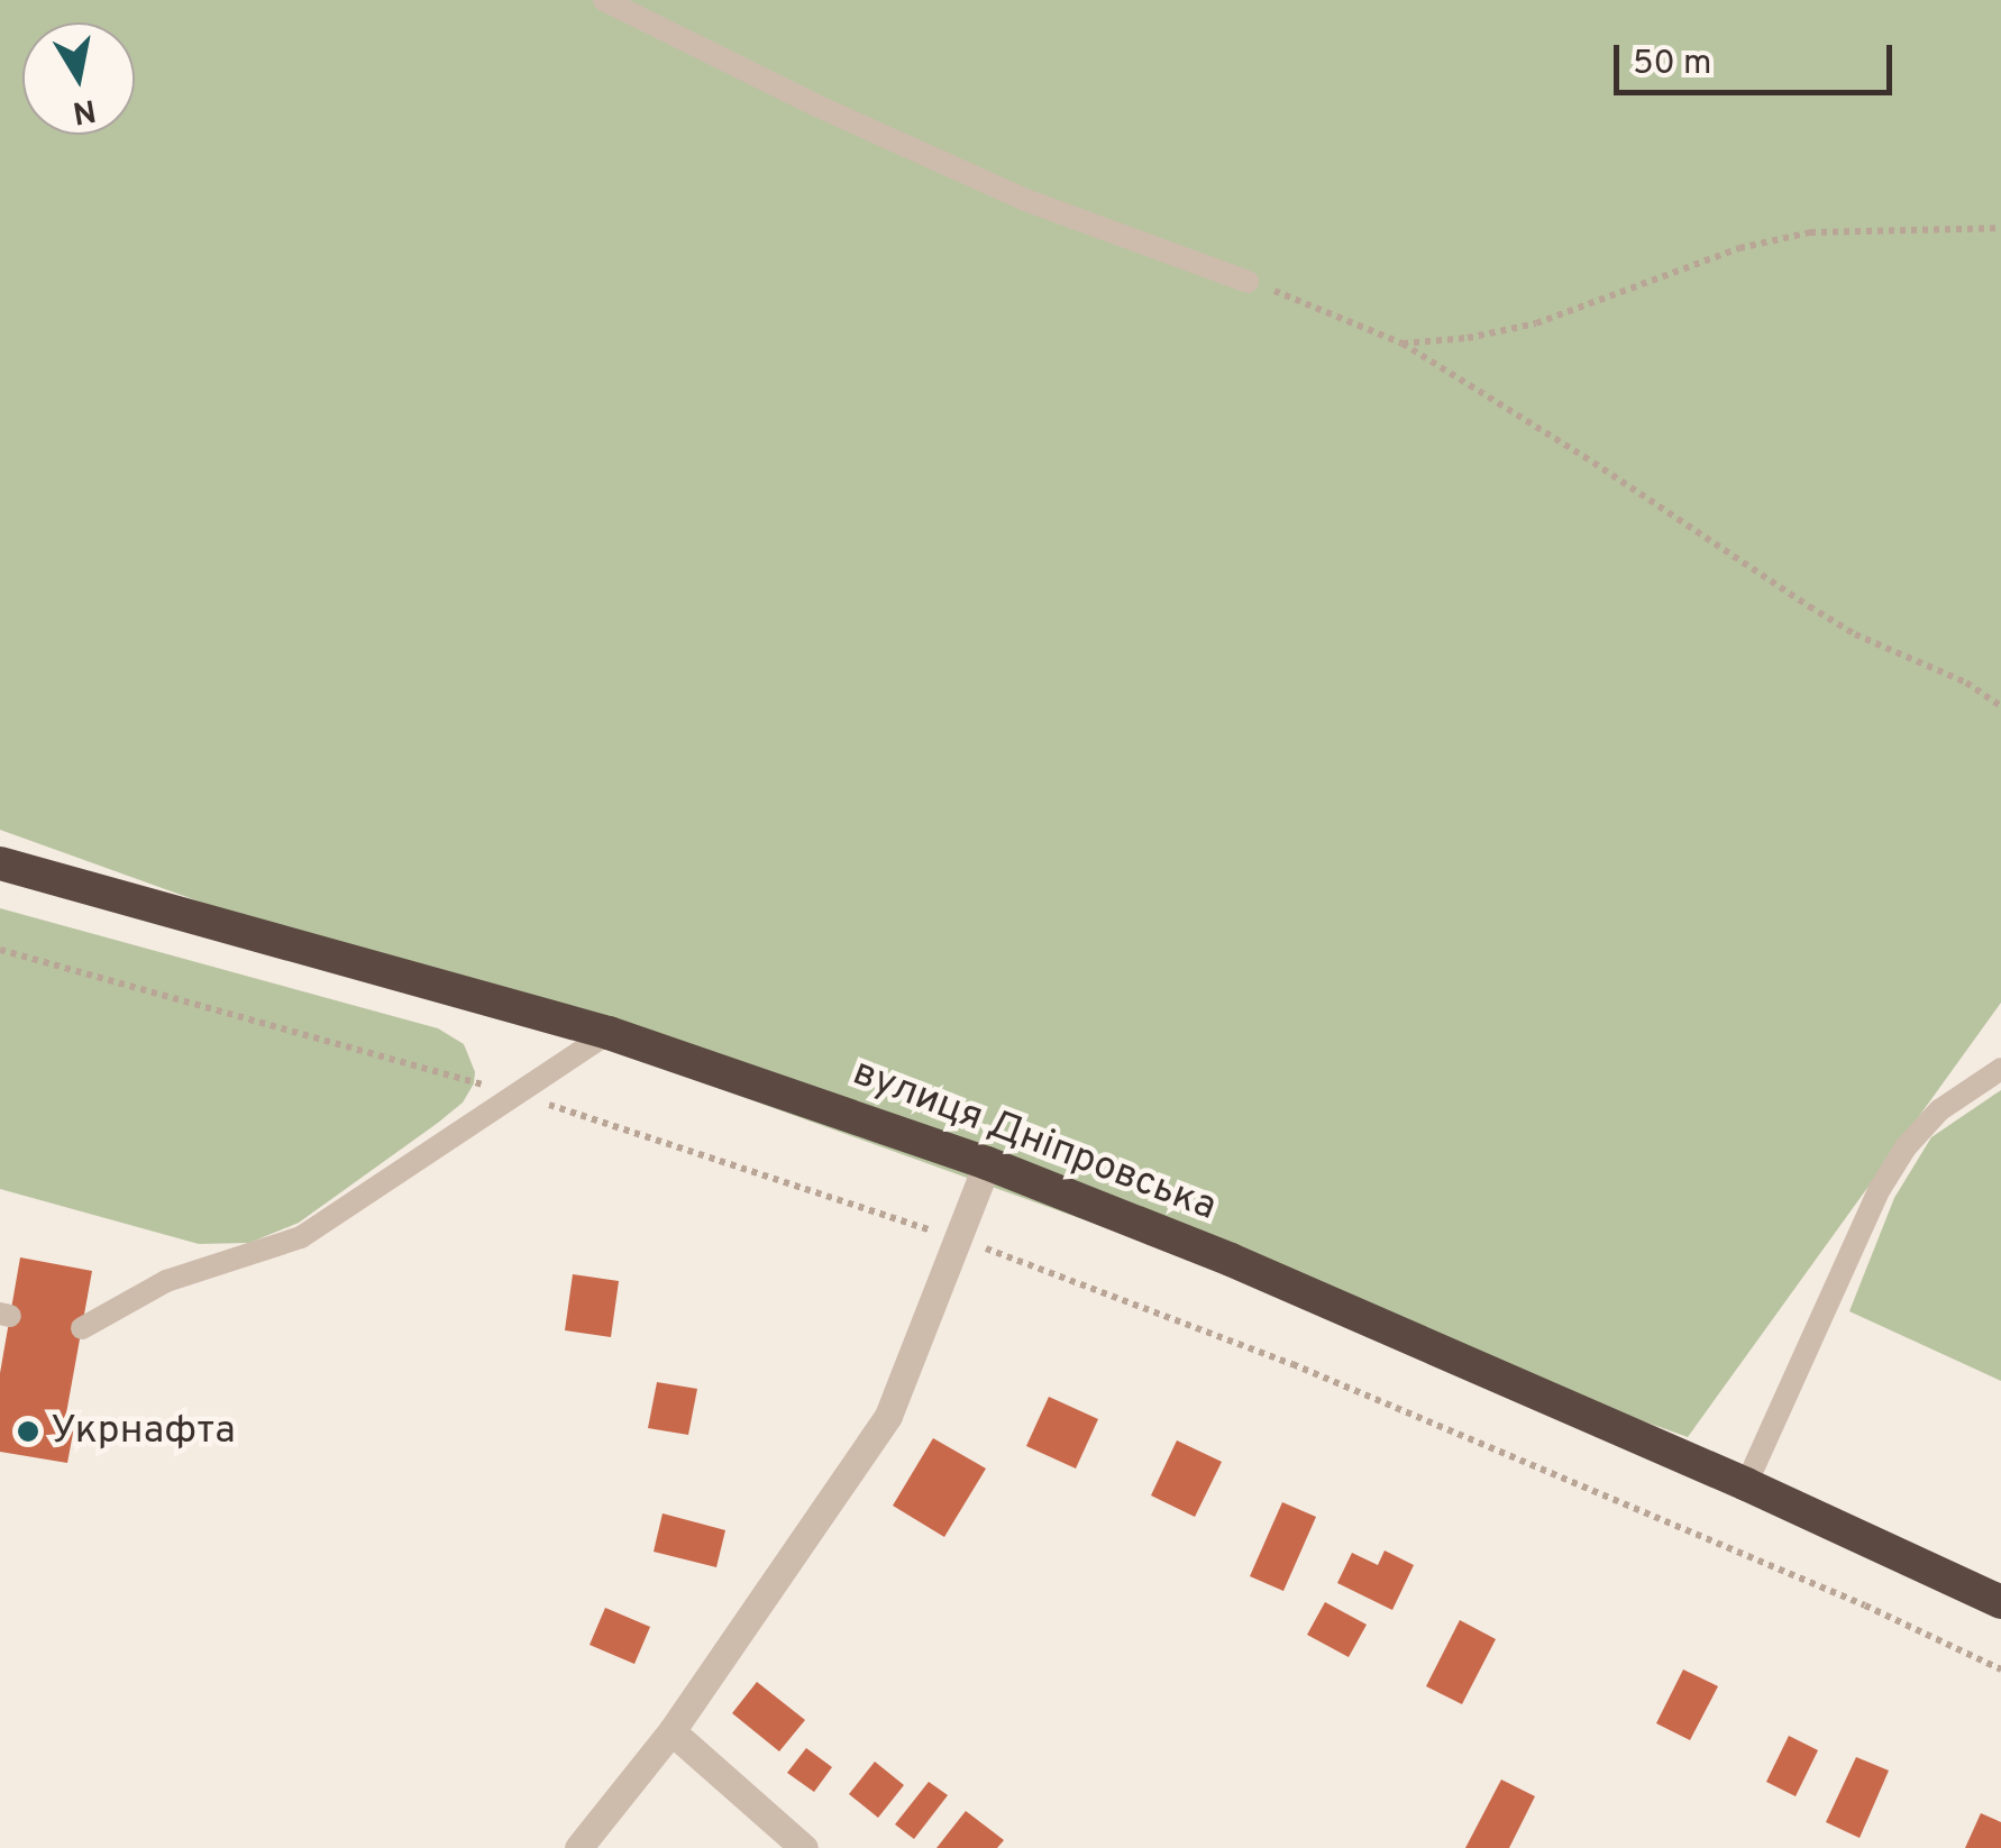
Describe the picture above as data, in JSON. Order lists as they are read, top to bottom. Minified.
{"streets":{"highway":["вулиця Дніпровська"]},"places":["Укрнафта"],"scale_bar":"50 m","north":"bottom"}
